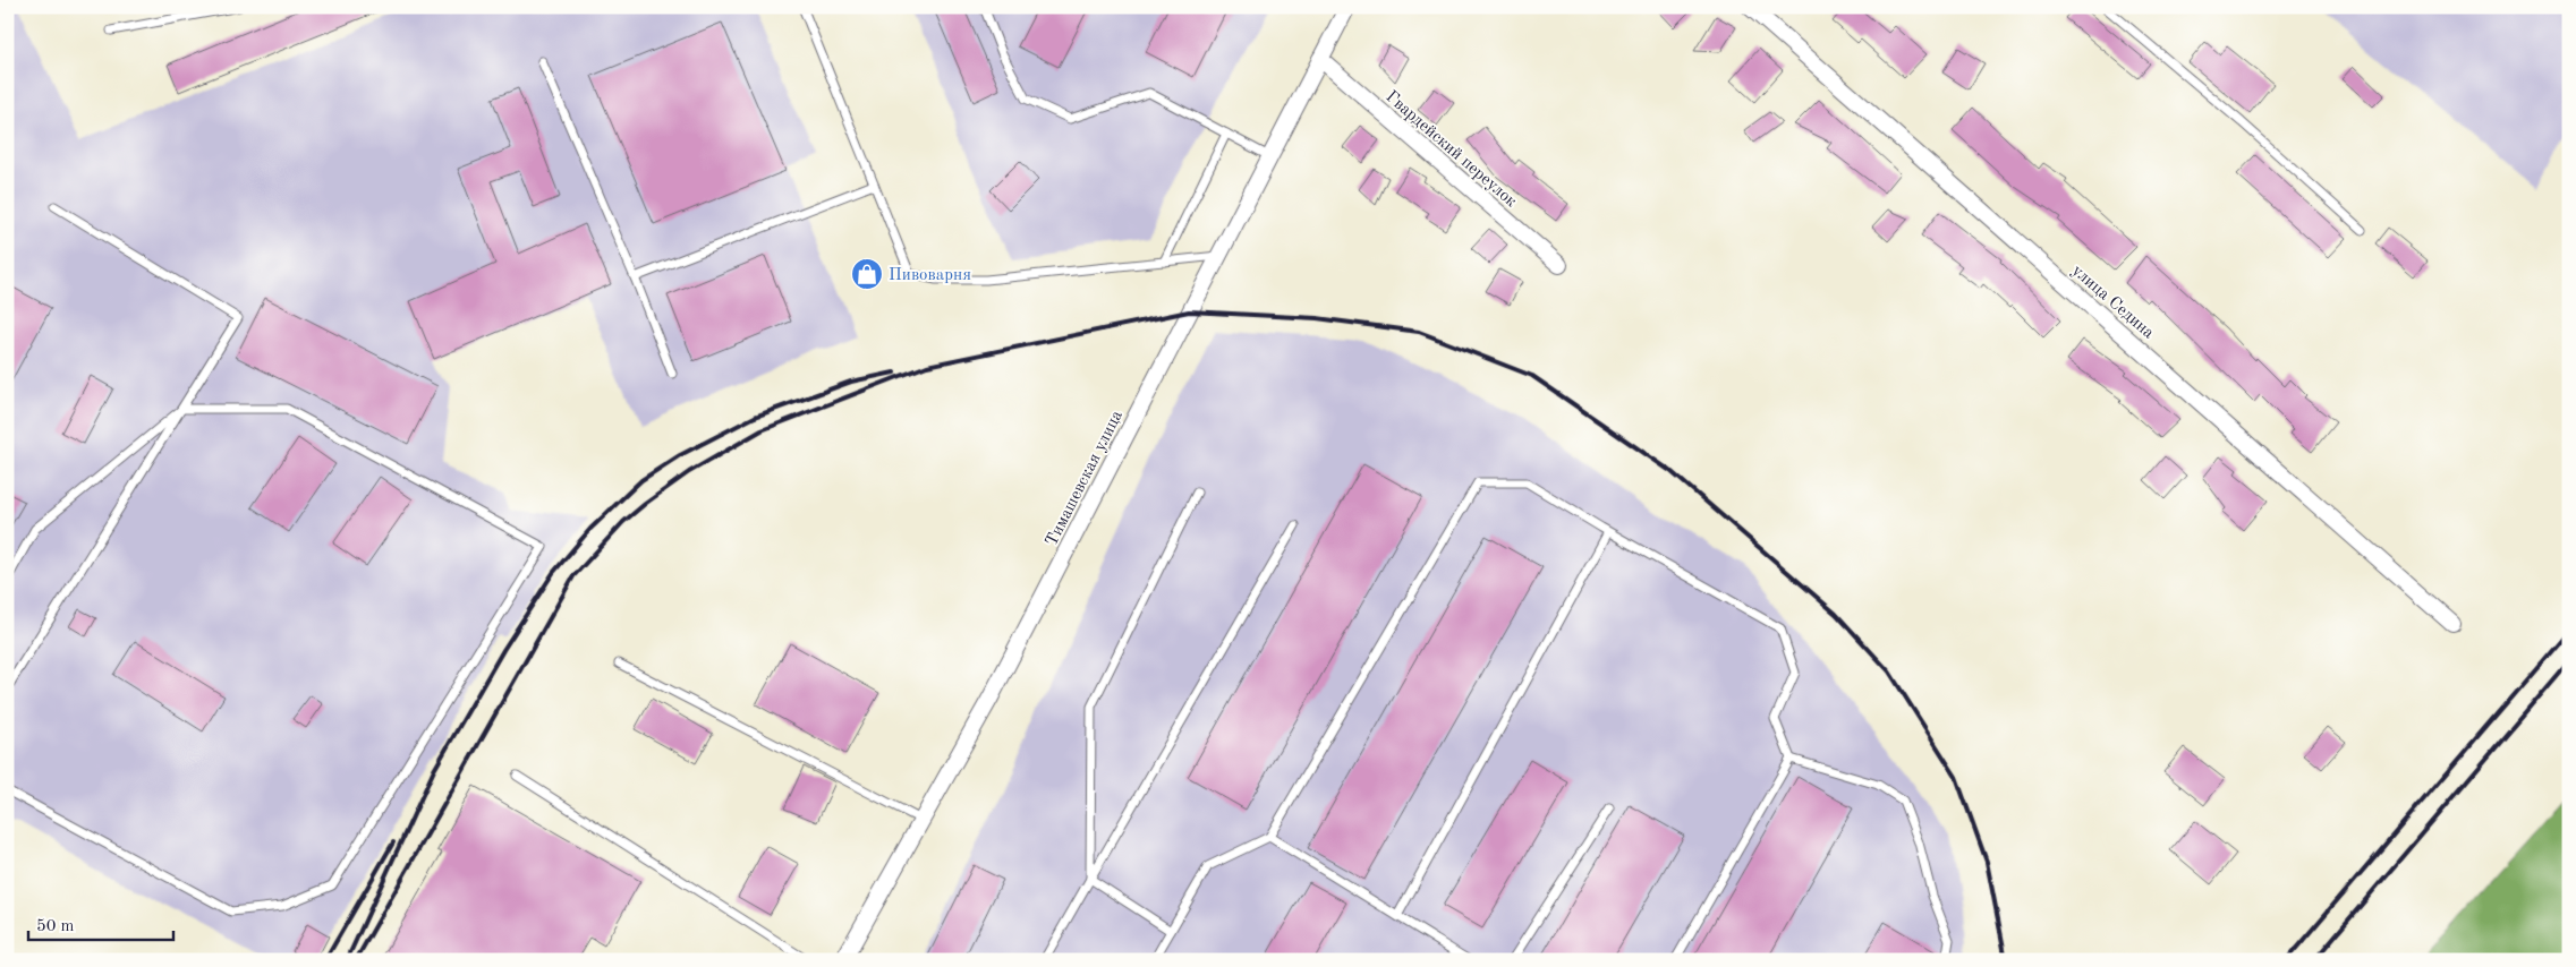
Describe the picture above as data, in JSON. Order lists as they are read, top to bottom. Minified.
{"streets":{"street":["Гвардейский переулок","улица Седина","Тимашевская улица"]},"crossings":[["Гвардейский переулок","Тимашевская улица"]],"places":{"shop":["Пивоварня"]},"scale_bar":"50 m"}
